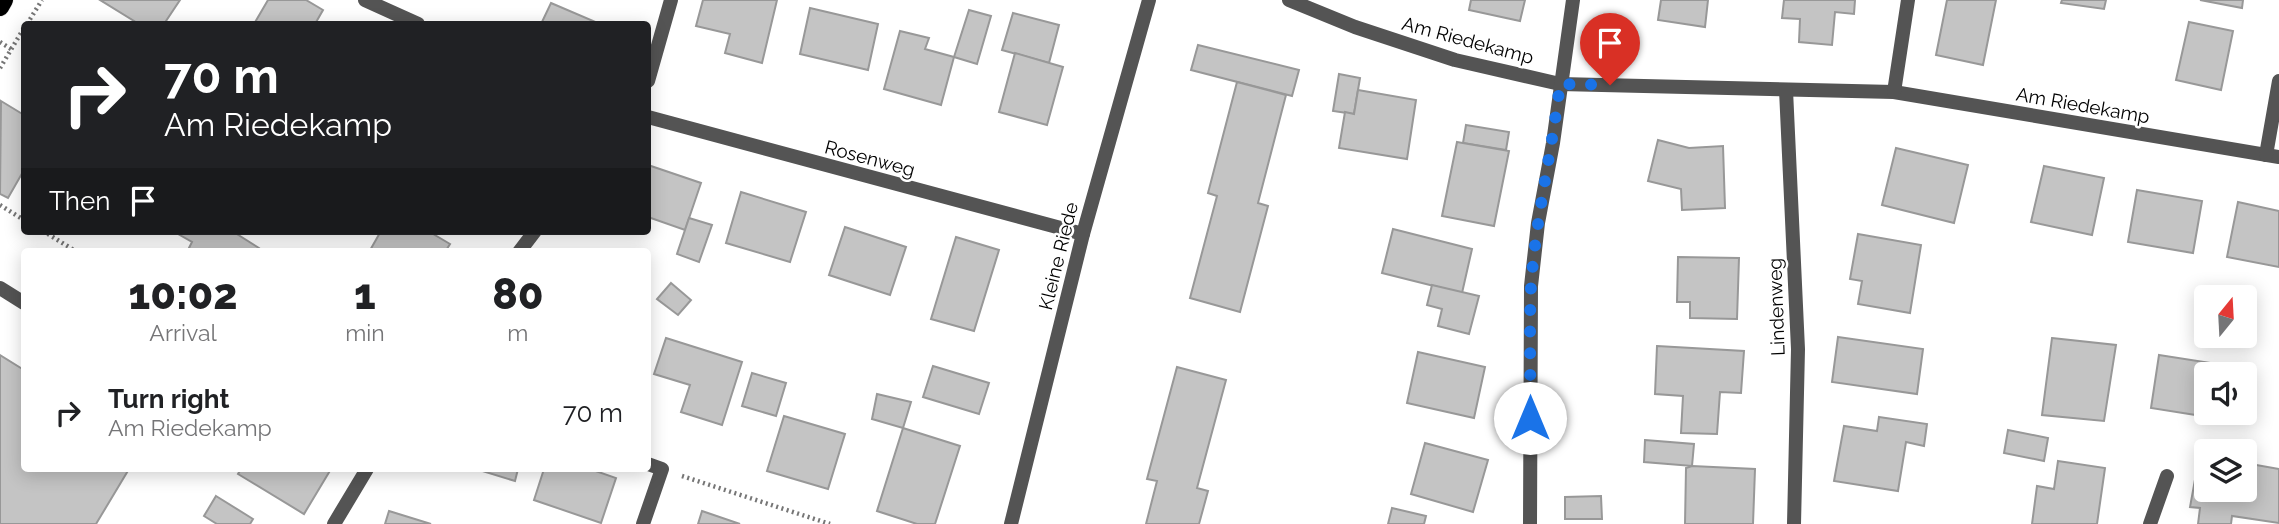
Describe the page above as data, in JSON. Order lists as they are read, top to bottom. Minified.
{"streets":{"street":["Am Riedekamp","Rosenweg","Kleine Riede","Lindenweg"]},"crossings":[["Am Riedekamp","Lindenweg"],["Rosenweg","Kleine Riede"]],"north":"top","page":{"turn":["70 m","Am Riedekamp"],"then":"Then","eta":["10:02","Arrival","1","min","80","m"],"list":[{"name":"Turn right","note":"Am Riedekamp","value":"70 m"}]}}
